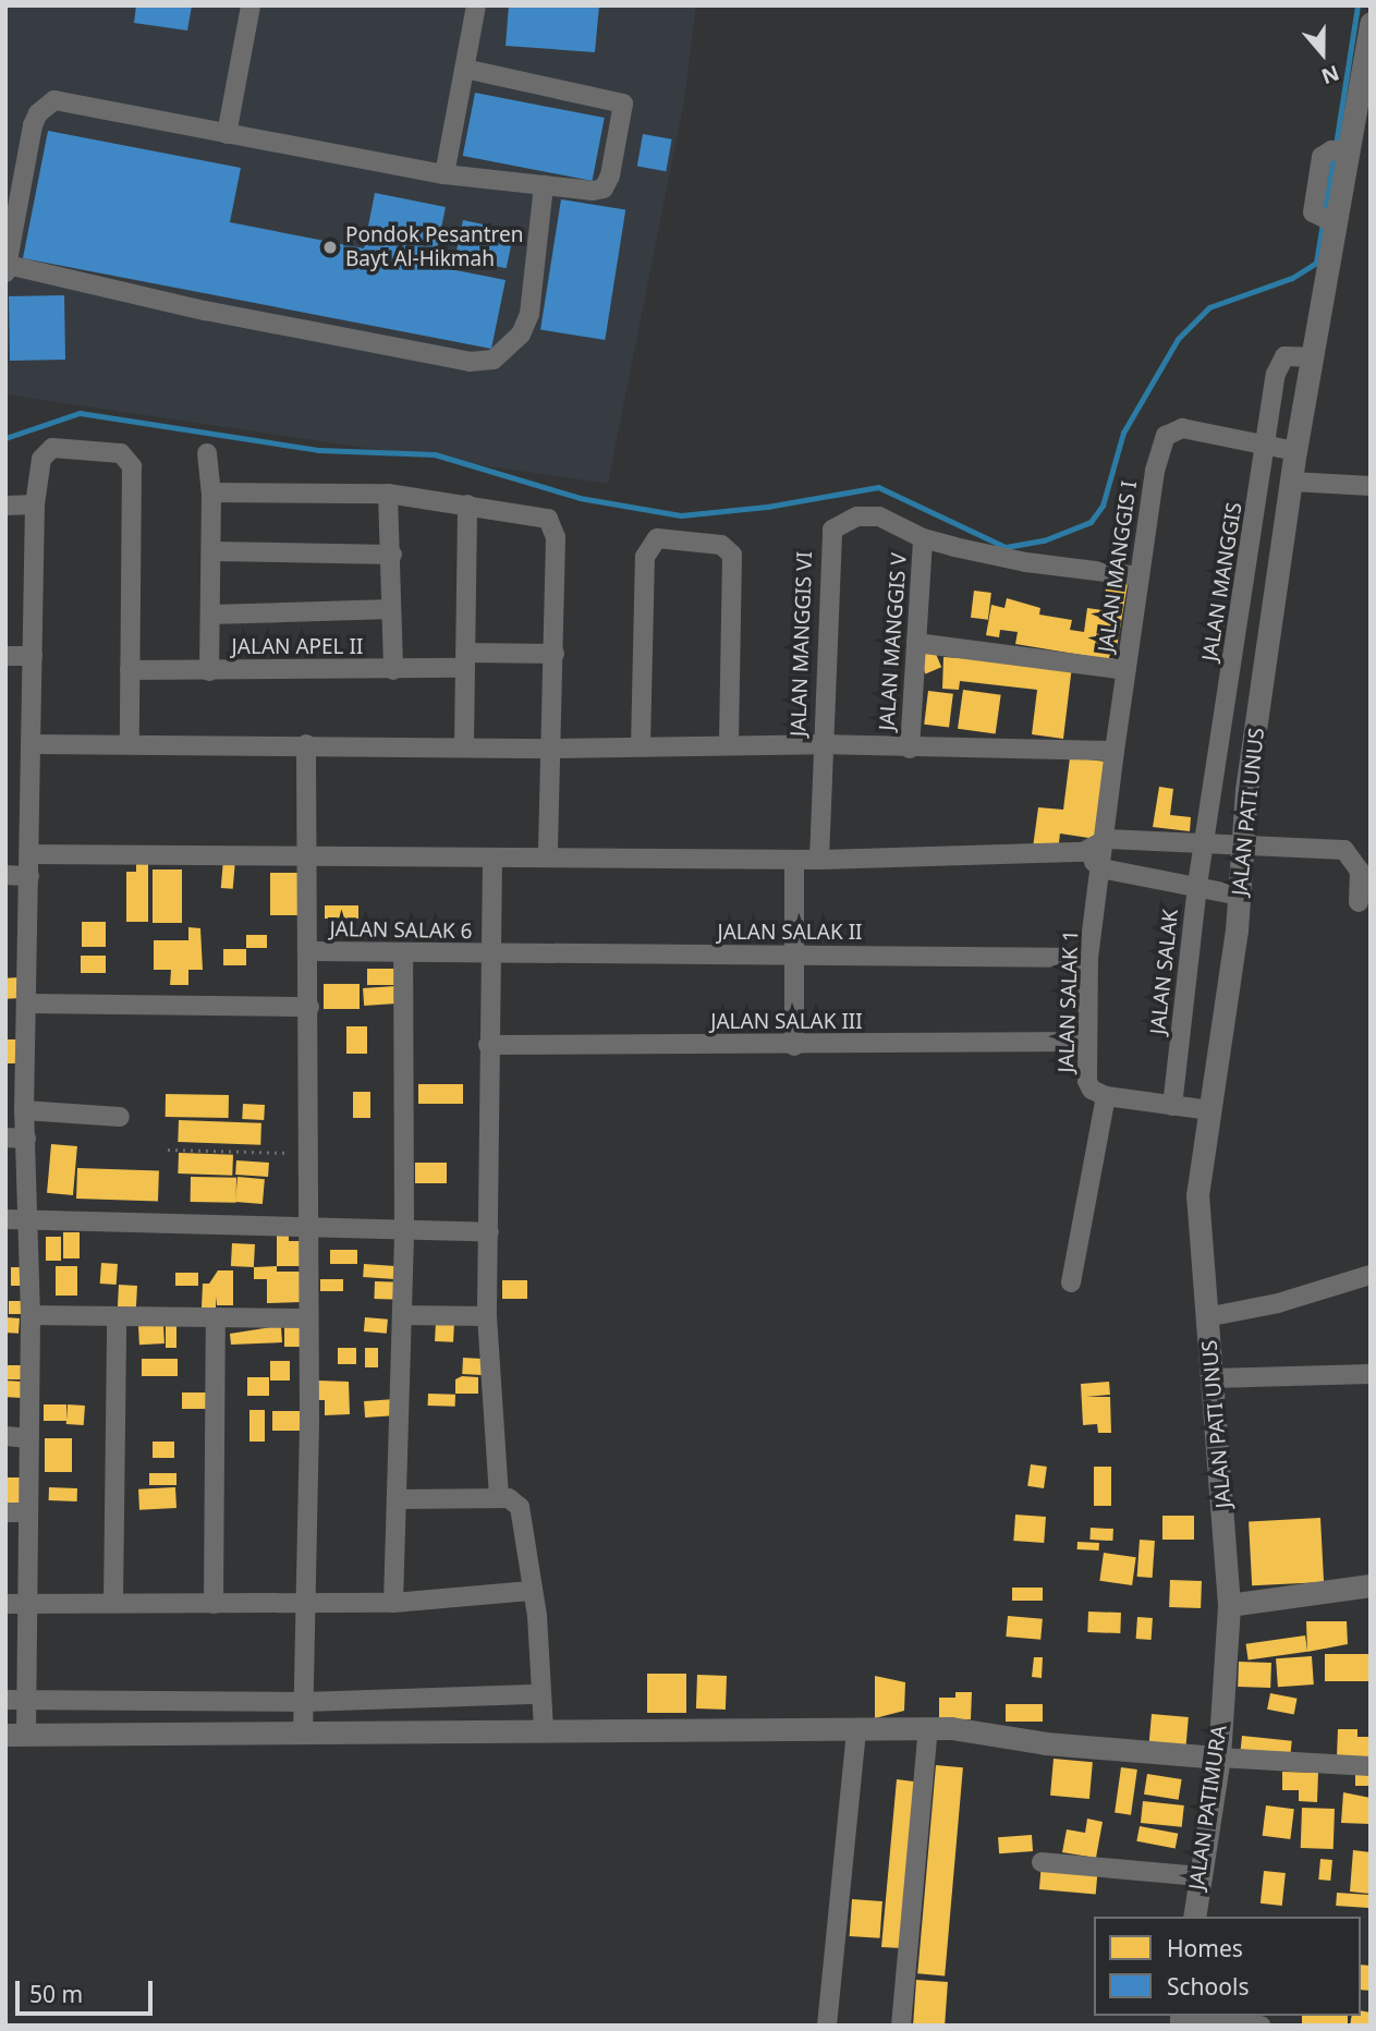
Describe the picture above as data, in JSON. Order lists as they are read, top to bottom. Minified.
{"streets":{"main road":["JALAN PATI UNUS","JALAN PATIMURA"],"street":["JALAN MANGGIS I","JALAN MANGGIS","JALAN MANGGIS V","JALAN MANGGIS VI","JALAN APEL II","JALAN SALAK 6","JALAN SALAK II","JALAN SALAK","JALAN SALAK 1","JALAN SALAK III"]},"crossings":[["JALAN MANGGIS I","JALAN MANGGIS"],["JALAN MANGGIS I","JALAN PATI UNUS"],["JALAN MANGGIS I","JALAN SALAK 1"],["JALAN MANGGIS","JALAN PATI UNUS"],["JALAN MANGGIS","JALAN SALAK"],["JALAN MANGGIS V","JALAN MANGGIS VI"],["JALAN PATI UNUS","JALAN SALAK"],["JALAN PATI UNUS","JALAN PATIMURA"],["JALAN SALAK 6","JALAN SALAK II"],["JALAN SALAK II","JALAN SALAK 1"],["JALAN SALAK 1","JALAN SALAK III"]],"places":["Pondok Pesantren Bayt Al-Hikmah"],"legend":["Homes","Schools"],"scale_bar":"50 m","north":"bottom"}
